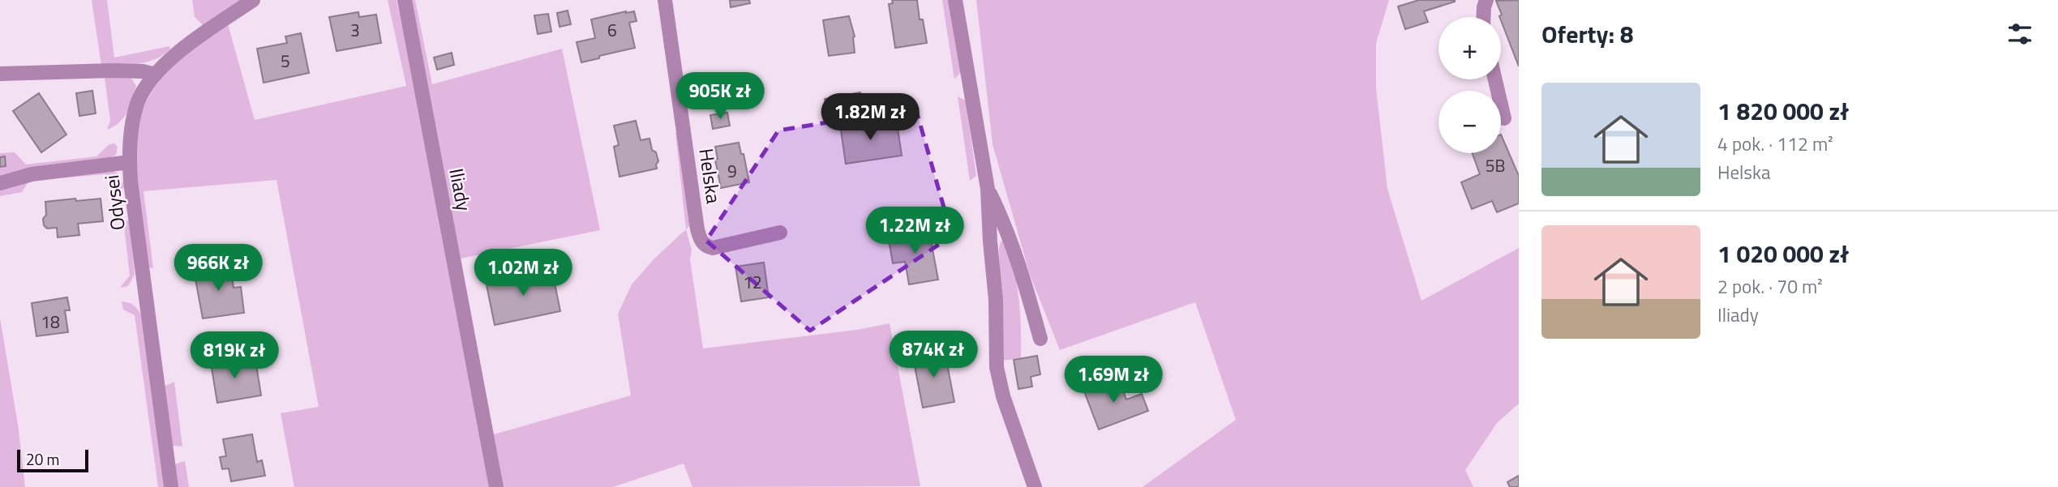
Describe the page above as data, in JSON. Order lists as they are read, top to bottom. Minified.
{"streets":{"street":["Helska","Iliady","Odysei"]},"house_numbers":["3","6","5","5B","9","12","18"],"scale_bar":"20 m","page":{"heading":"Oferty: 8","map_buttons":["+","−"],"list":[{"name":"1 820 000 zł","note":"4 pok. · 112 m² · Helska"},{"name":"1 020 000 zł","note":"2 pok. · 70 m² · Iliady"}],"price":["905K zł","1.82M zł","1.22M zł","966K zł","1.02M zł","874K zł","819K zł","1.69M zł"],"scale":"20 m"}}
